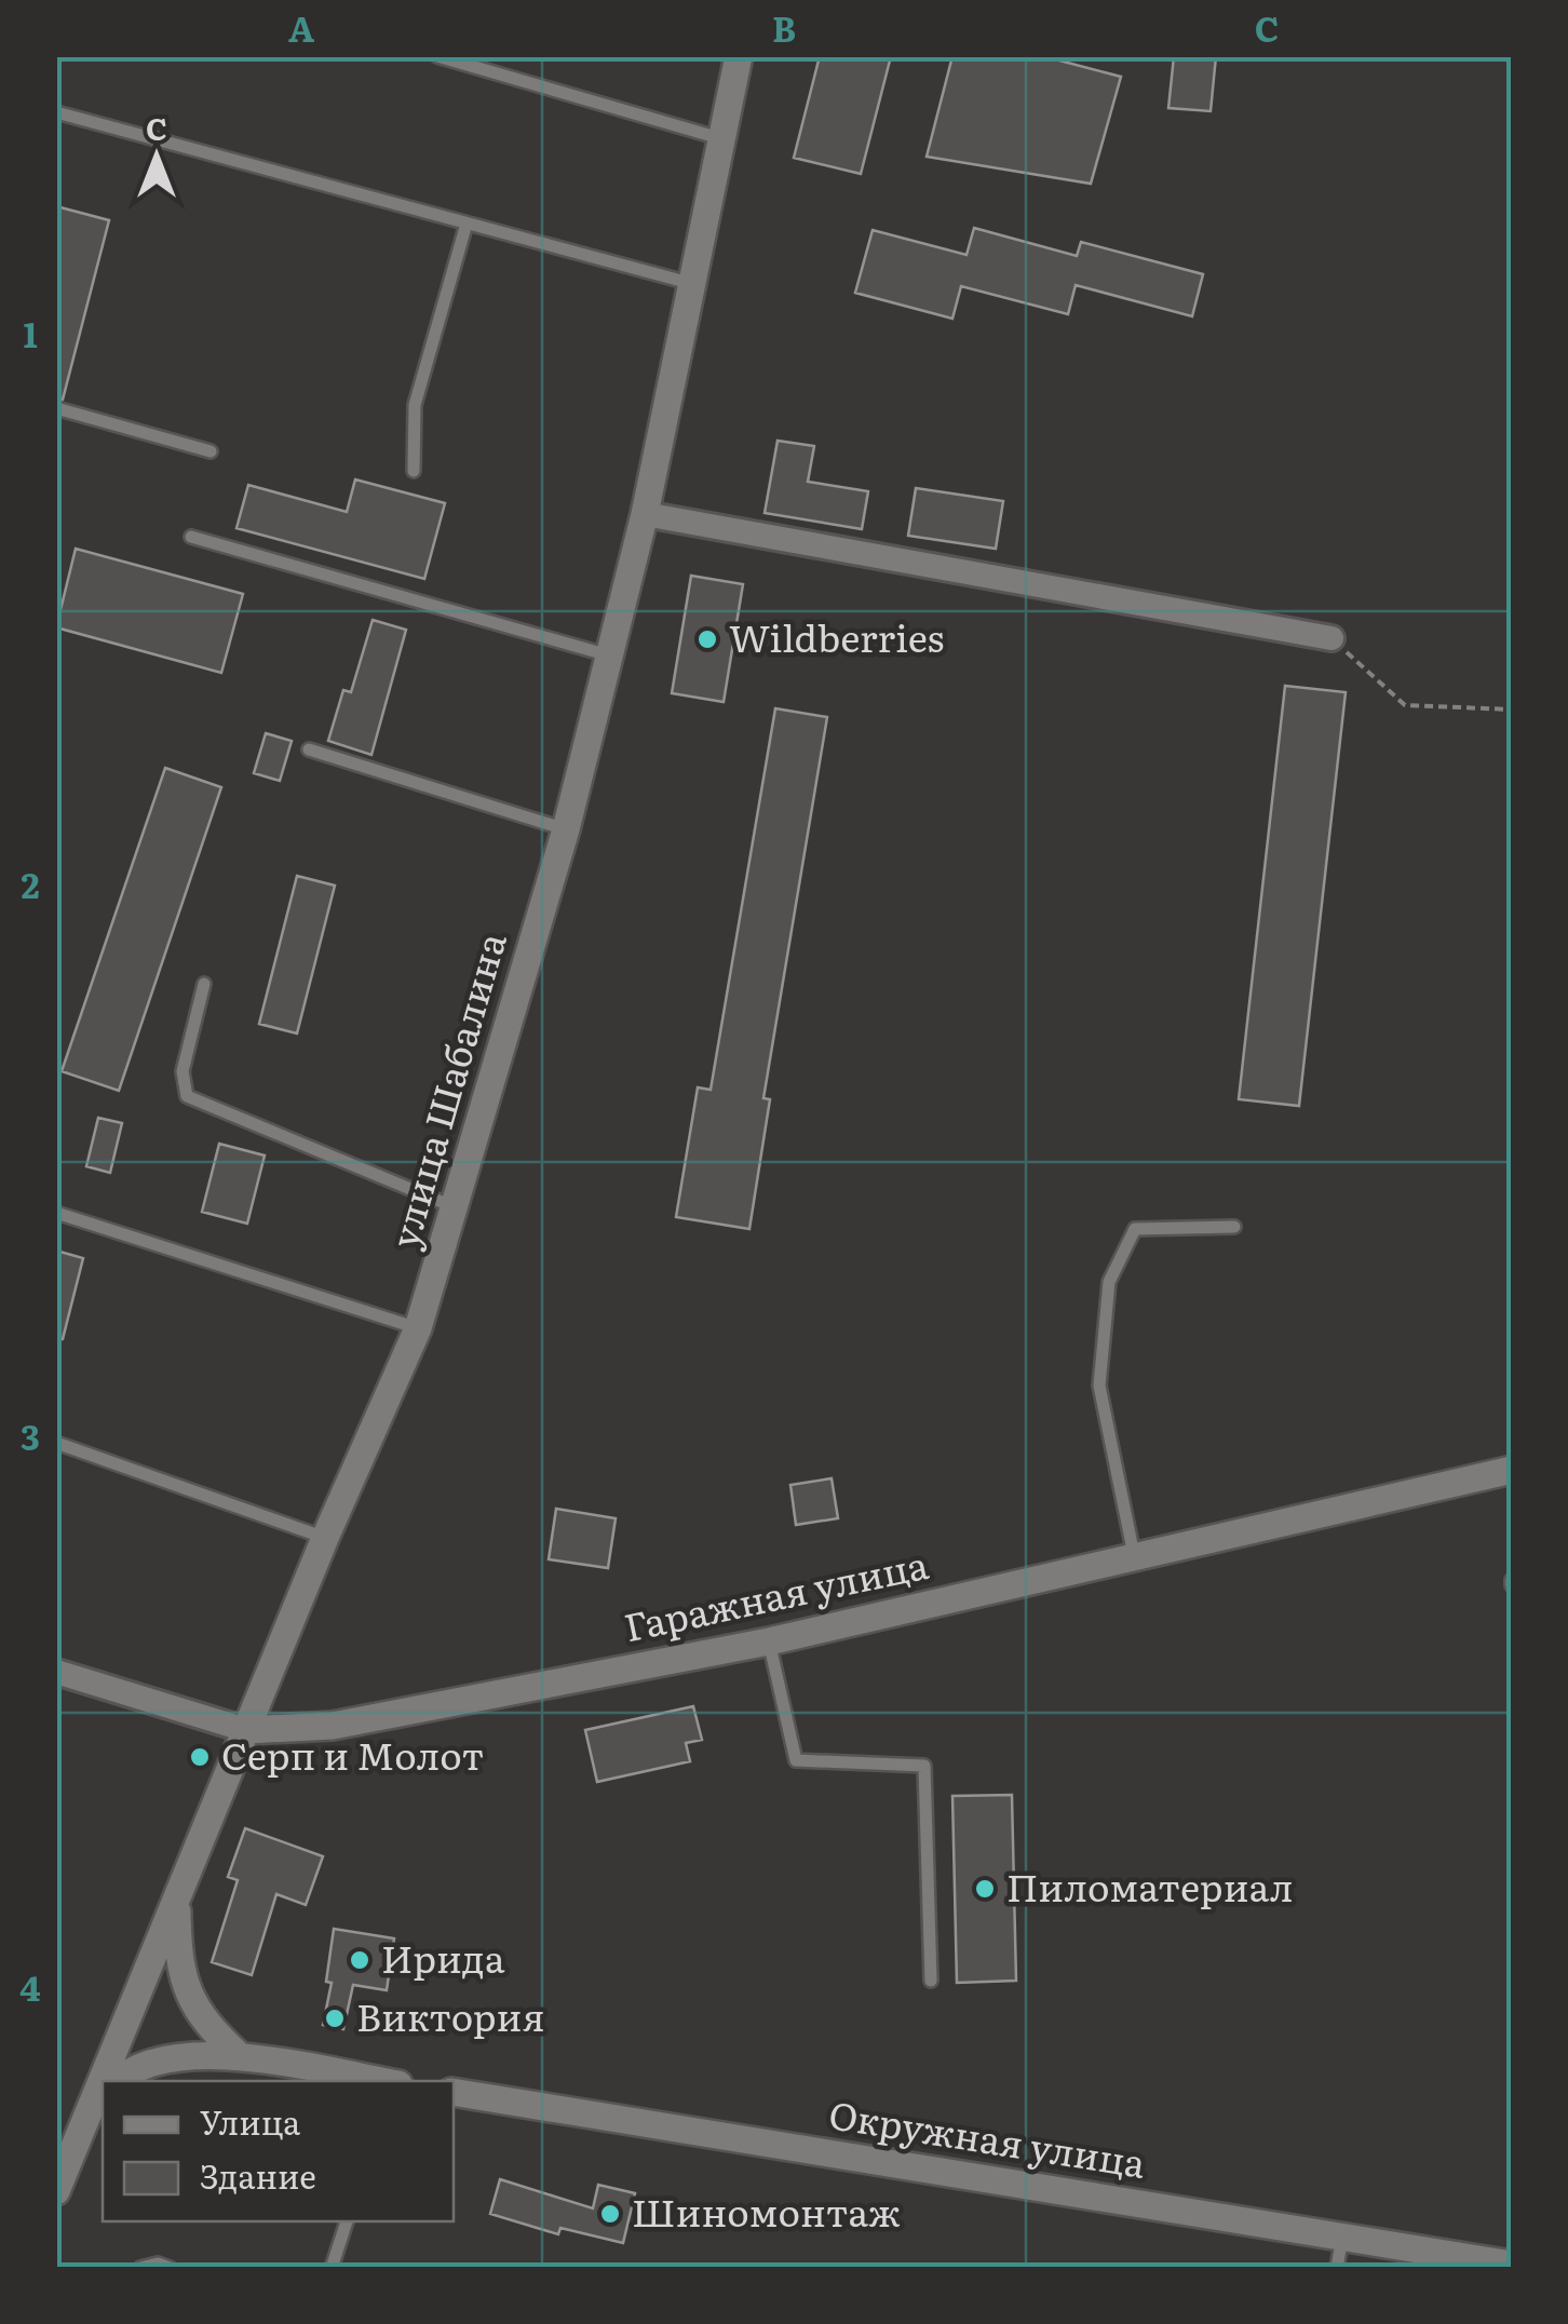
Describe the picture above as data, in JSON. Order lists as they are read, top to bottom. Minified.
{"streets":{"street":["улица Шабалина","Гаражная улица","Окружная улица"]},"crossings":[["улица Шабалина","Гаражная улица"]],"places":["Wildberries","Серп и Молот","Пиломатериал","Ирида","Виктория","Шиномонтаж"],"legend":["Улица","Здание"],"north":"top","grid":{"columns":["A","B","C"],"rows":["1","2","3","4"]}}
